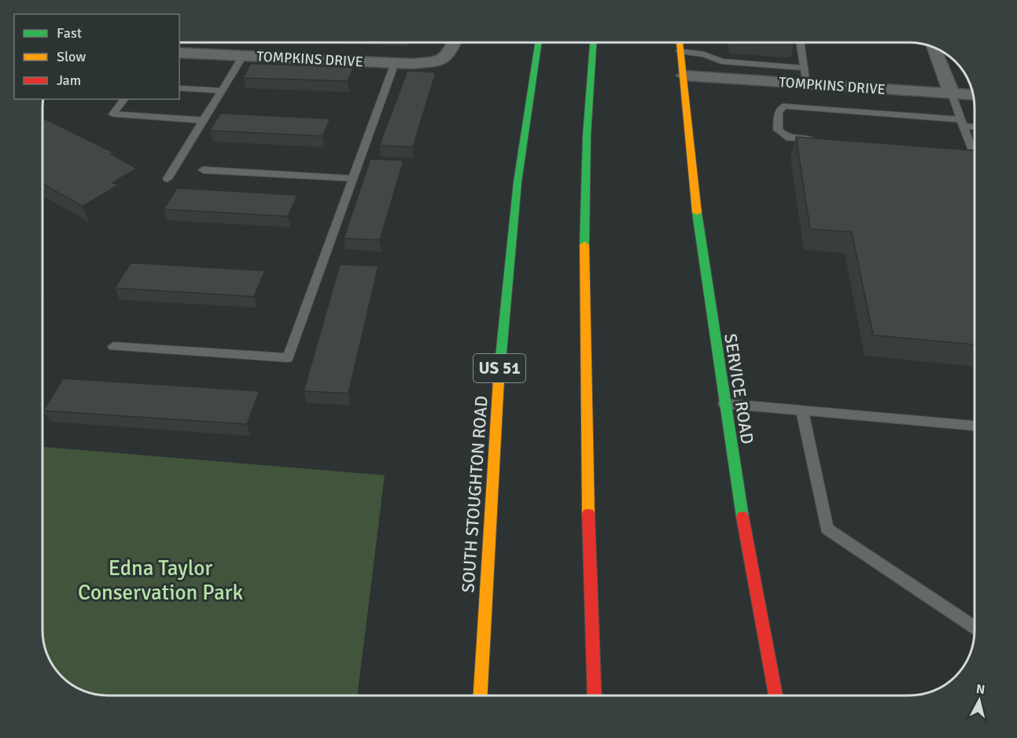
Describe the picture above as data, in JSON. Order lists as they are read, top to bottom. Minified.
{"streets":{"main road":["US 51","SERVICE ROAD","SOUTH STOUGHTON ROAD"],"street":["TOMPKINS DRIVE"]},"crossings":[["TOMPKINS DRIVE","SERVICE ROAD"]],"parks":["Edna Taylor Conservation Park"],"legend":["Fast","Slow","Jam"],"north":"top"}
